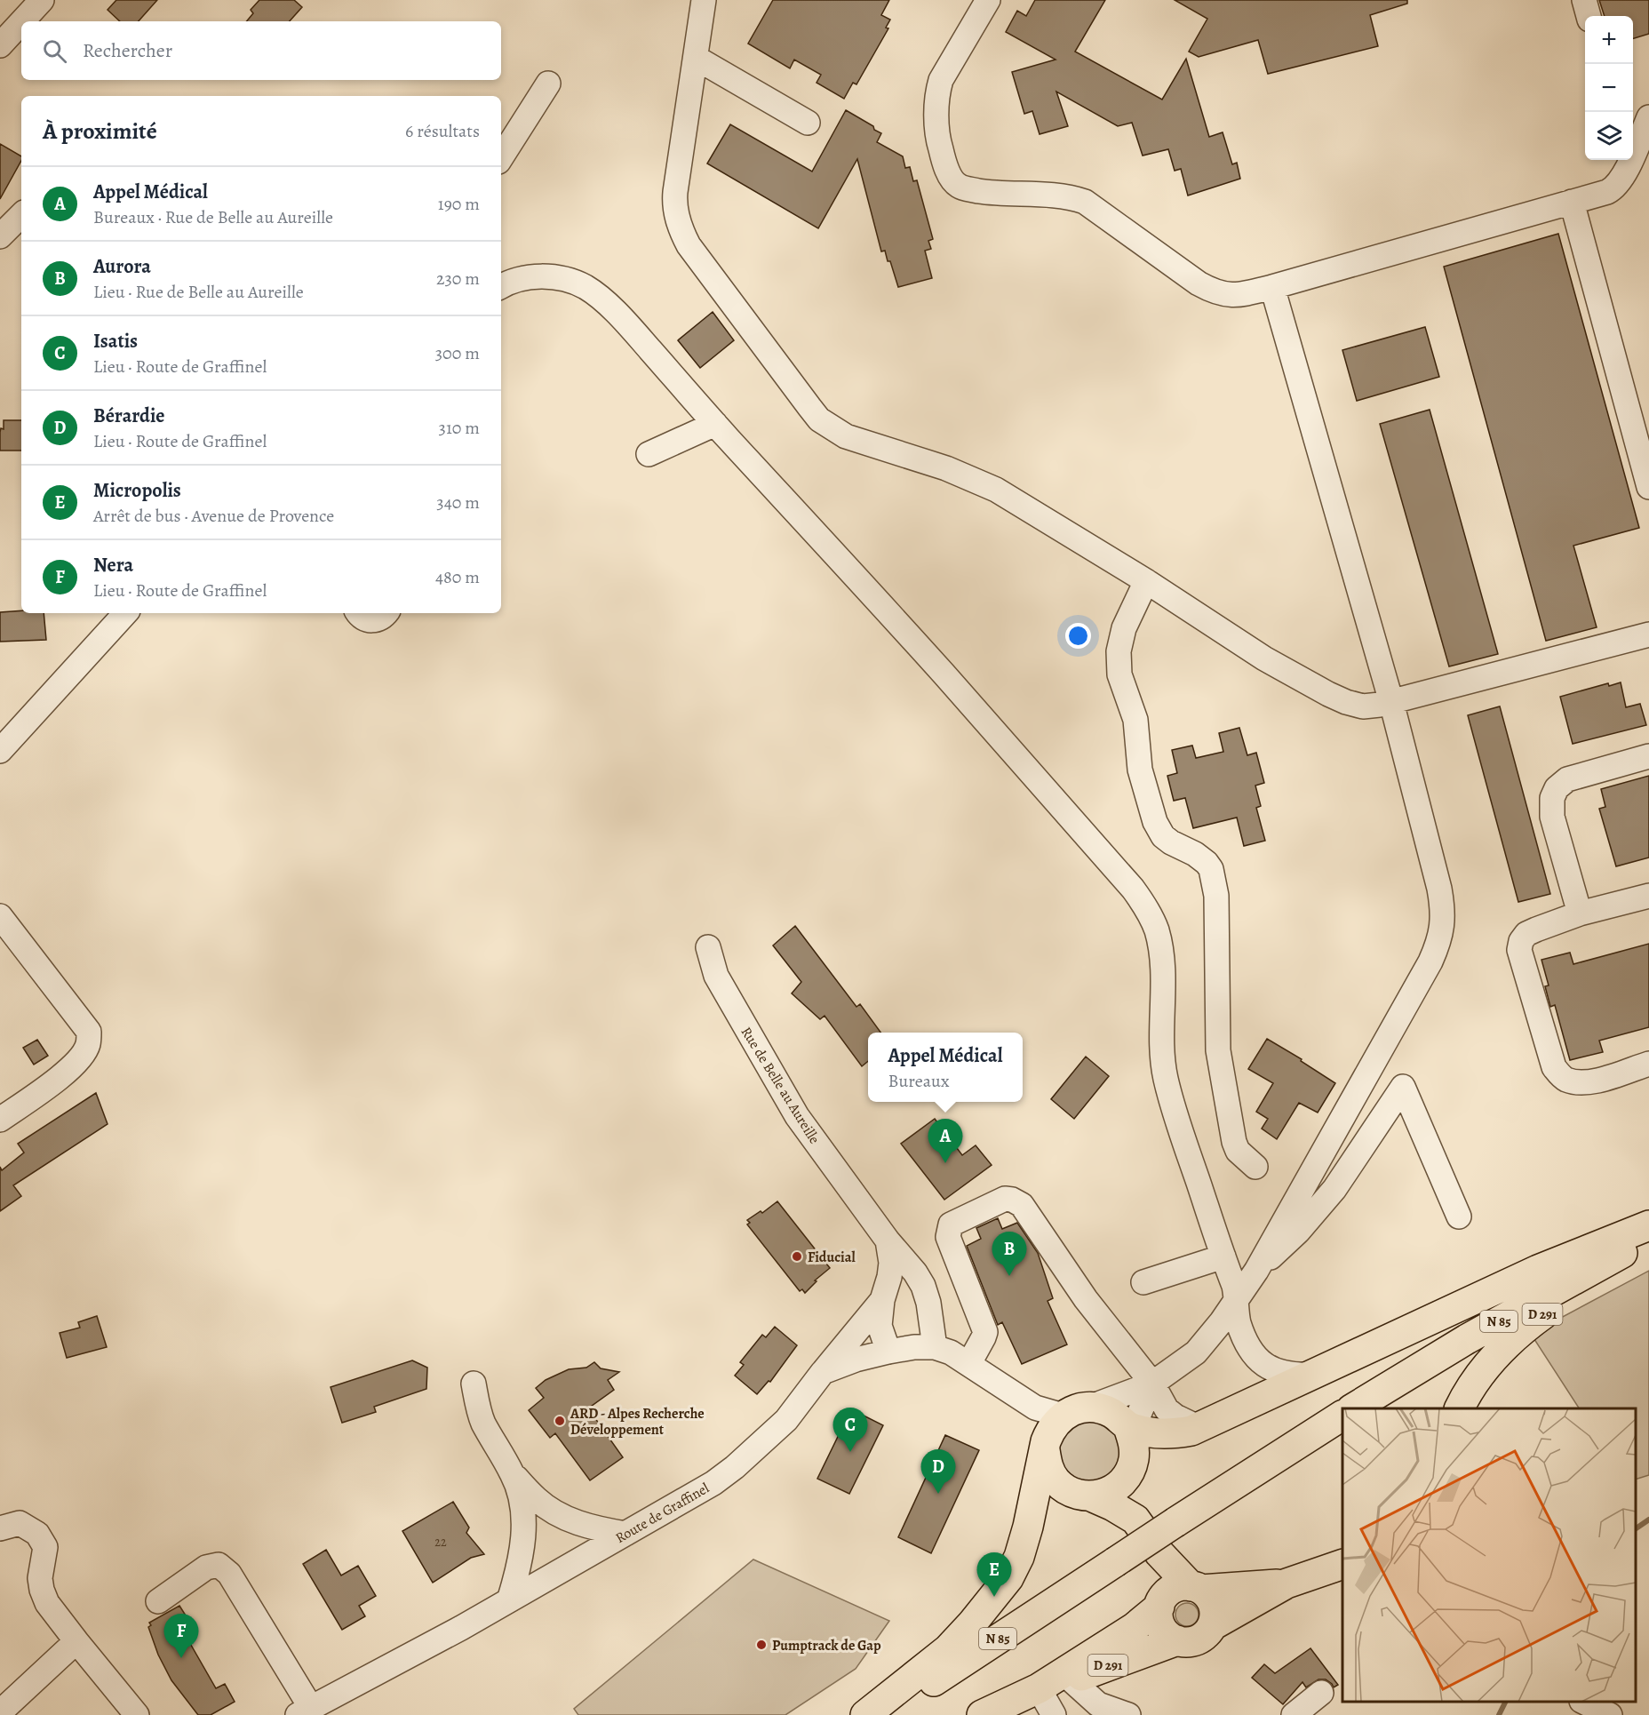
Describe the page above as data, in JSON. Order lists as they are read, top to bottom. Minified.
{"streets":{"main road":["D 291","N 85"],"street":["Rue de Belle au Aureille","Route de Graffinel"]},"crossings":[["Rue de Belle au Aureille","Route de Graffinel"],["D 291","N 85"]],"places":["Fiducial","ARD - Alpes Recherche Développement","Pumptrack de Gap"],"house_numbers":["22"],"page":{"map_buttons":["+","−"],"search":"Rechercher","heading":["À proximité","6 résultats"],"list":[{"mark":"A","name":"Appel Médical","note":"Bureaux · Rue de Belle au Aureille","value":"190 m"},{"mark":"B","name":"Aurora","note":"Lieu · Rue de Belle au Aureille","value":"230 m"},{"mark":"C","name":"Isatis","note":"Lieu · Route de Graffinel","value":"300 m"},{"mark":"D","name":"Bérardie","note":"Lieu · Route de Graffinel","value":"310 m"},{"mark":"E","name":"Micropolis","note":"Arrêt de bus · Avenue de Provence","value":"340 m"},{"mark":"F","name":"Nera","note":"Lieu · Route de Graffinel","value":"480 m"}],"popup":["Appel Médical","Bureaux"],"pins":["A","B","C","D","E","F"]}}
